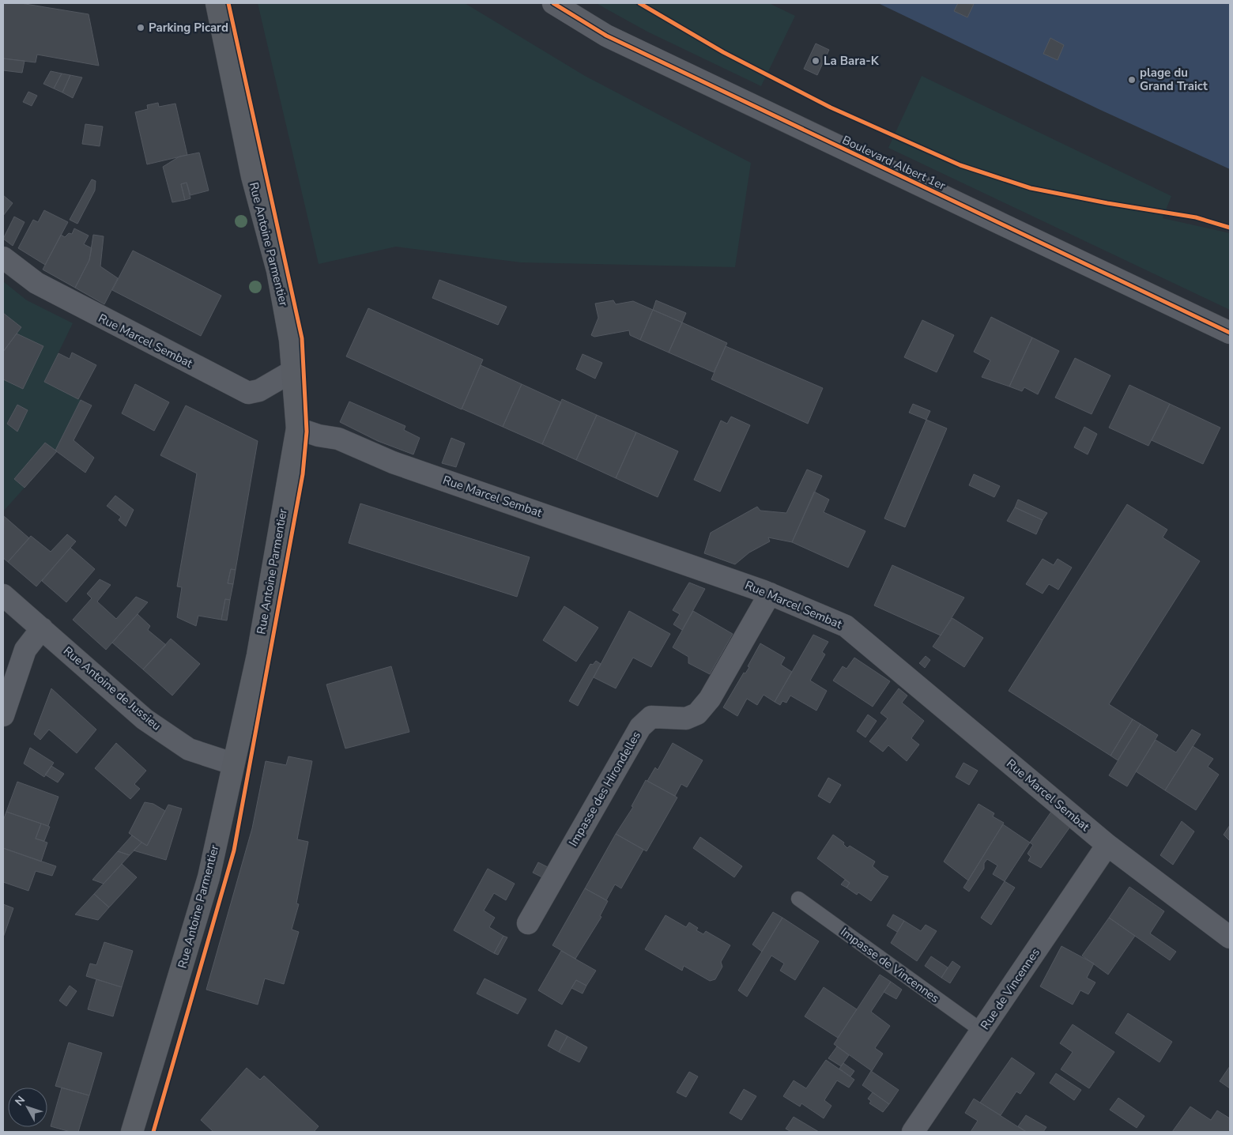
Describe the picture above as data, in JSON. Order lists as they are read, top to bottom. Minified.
{"streets":{"main road":["Rue Antoine Parmentier"],"street":["Boulevard Albert 1er","Rue Marcel Sembat","Rue Antoine de Jussieu","Impasse des Hirondelles","Rue de Vincennes"],"lane":["Impasse de Vincennes"]},"crossings":[["Rue Antoine Parmentier","Rue Marcel Sembat"],["Rue Antoine Parmentier","Rue Antoine de Jussieu"],["Rue Marcel Sembat","Impasse des Hirondelles"],["Rue Marcel Sembat","Rue de Vincennes"],["Impasse de Vincennes","Rue de Vincennes"]],"places":["Parking Picard","La Bara-K","plage du Grand Traict"],"north":"top left"}
